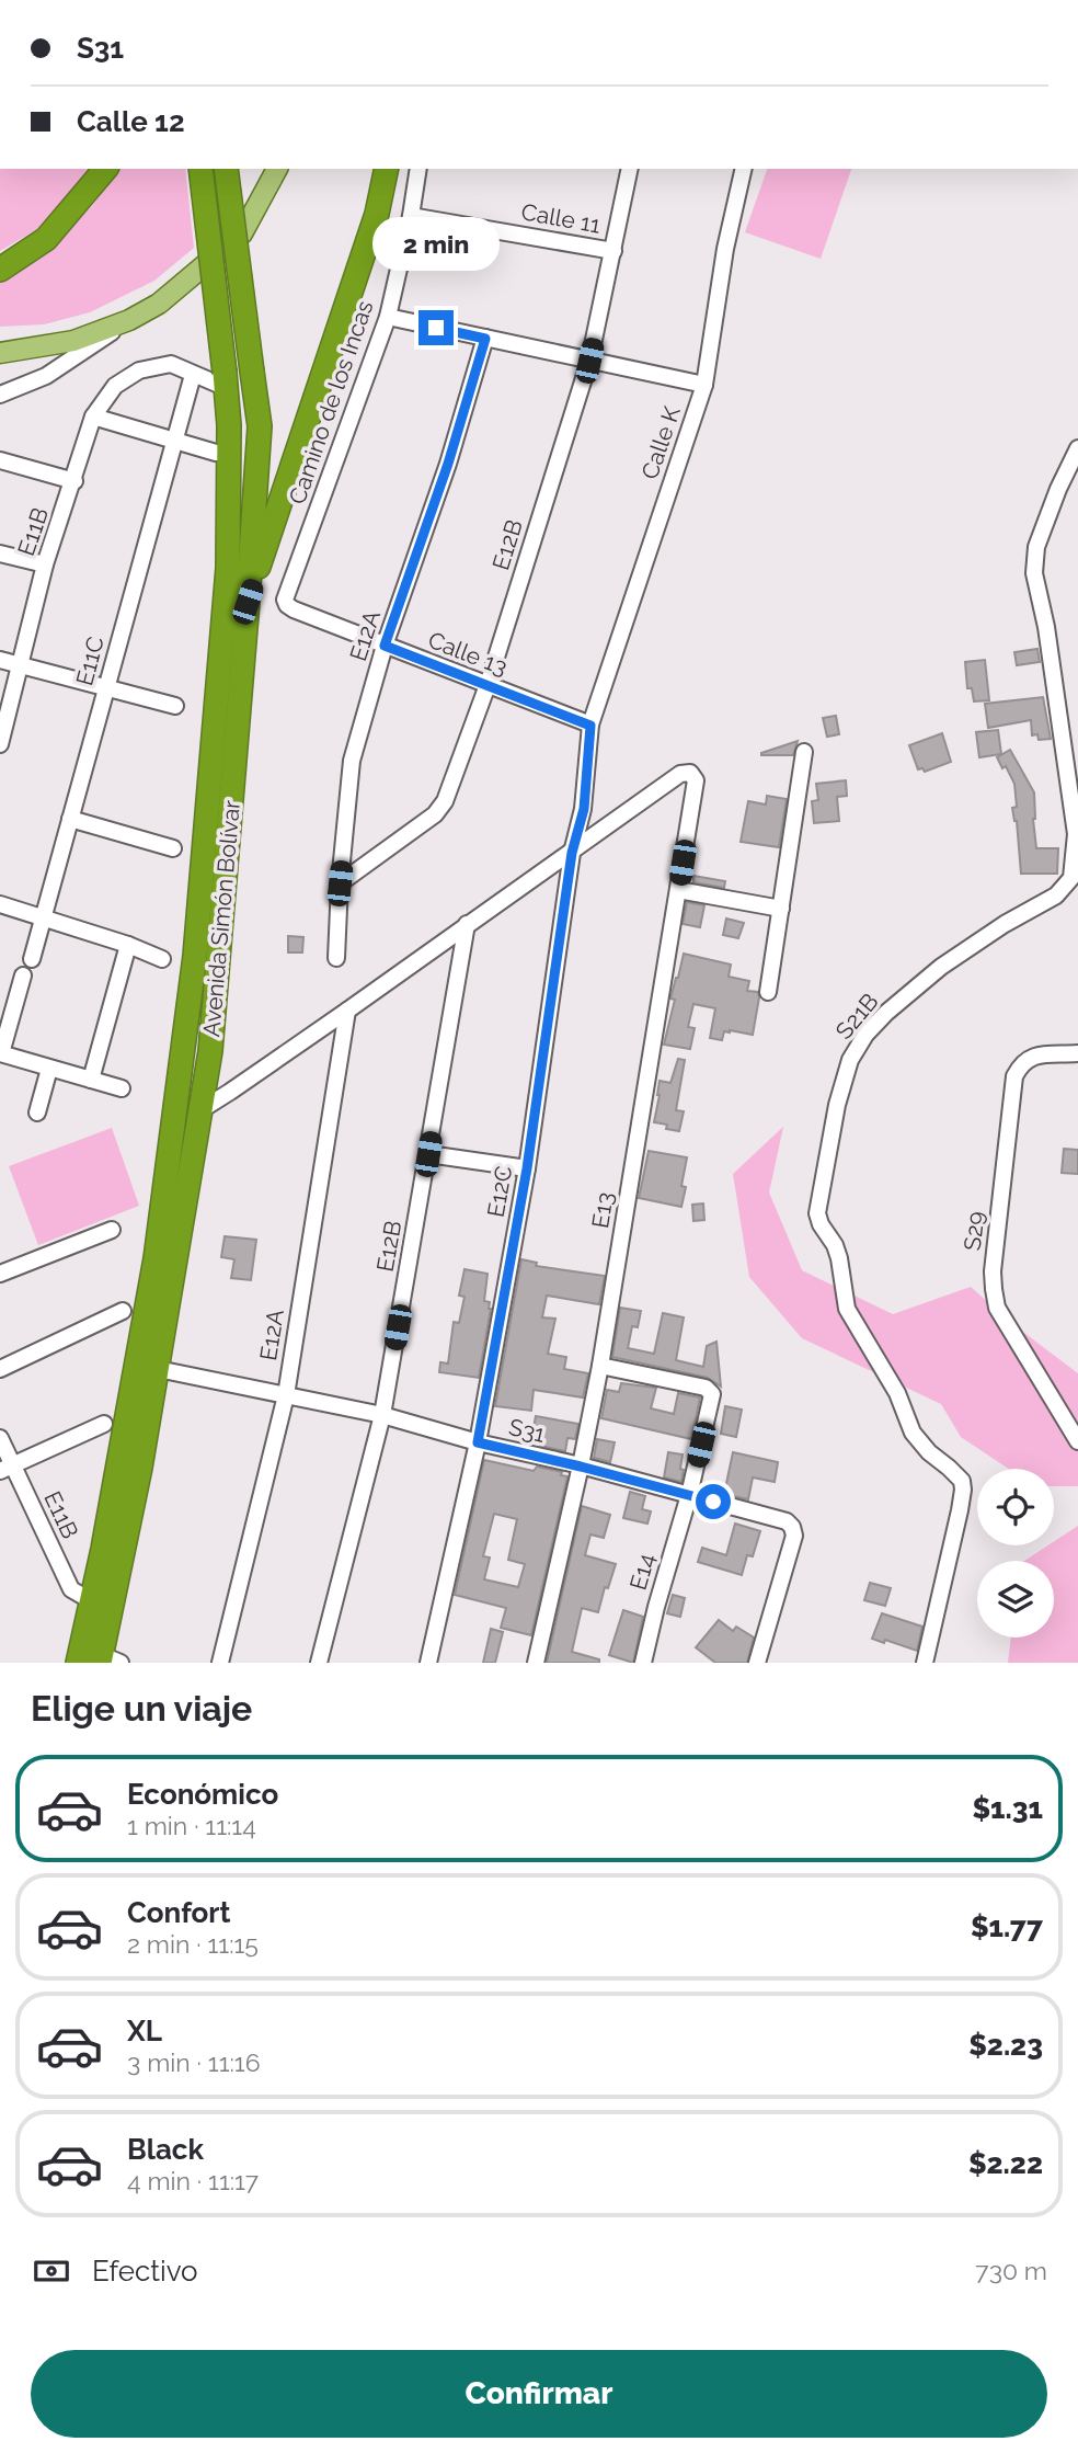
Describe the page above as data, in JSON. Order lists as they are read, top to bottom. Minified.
{"streets":{"highway":["Avenida Simón Bolívar"],"street":["Calle 11","Camino de los Incas","Calle K","E11B","E12B","E12A","Calle 13","E11C","S21B","E12C","E13","S29","S31","E14"]},"crossings":[["Calle 11","Camino de los Incas"],["Calle 11","E12B"],["Camino de los Incas","Calle 13"],["Calle K","Calle 13"],["Calle K","E12C"],["E11B","E11C"],["E11B","Avenida Simón Bolívar"],["E12B","E12A"],["E12B","Calle 13"],["E12B","S31"],["E12A","Calle 13"],["E12A","S31"],["Calle 13","E12C"],["Avenida Simón Bolívar","S31"],["E12C","E13"],["E12C","S31"],["E13","S31"],["E13","E14"],["S31","E14"]],"page":{"banner":["S31","Calle 12"],"bubble":"2 min","heading":"Elige un viaje","list":[{"name":"Económico","note":"1 min · 11:14","value":"$1.31"},{"name":"Confort","note":"2 min · 11:15","value":"$1.77"},{"name":"XL","note":"3 min · 11:16","value":"$2.23"},{"name":"Black","note":"4 min · 11:17","value":"$2.22"}],"pay":["Efectivo","730 m"],"buttons":"Confirmar"}}
